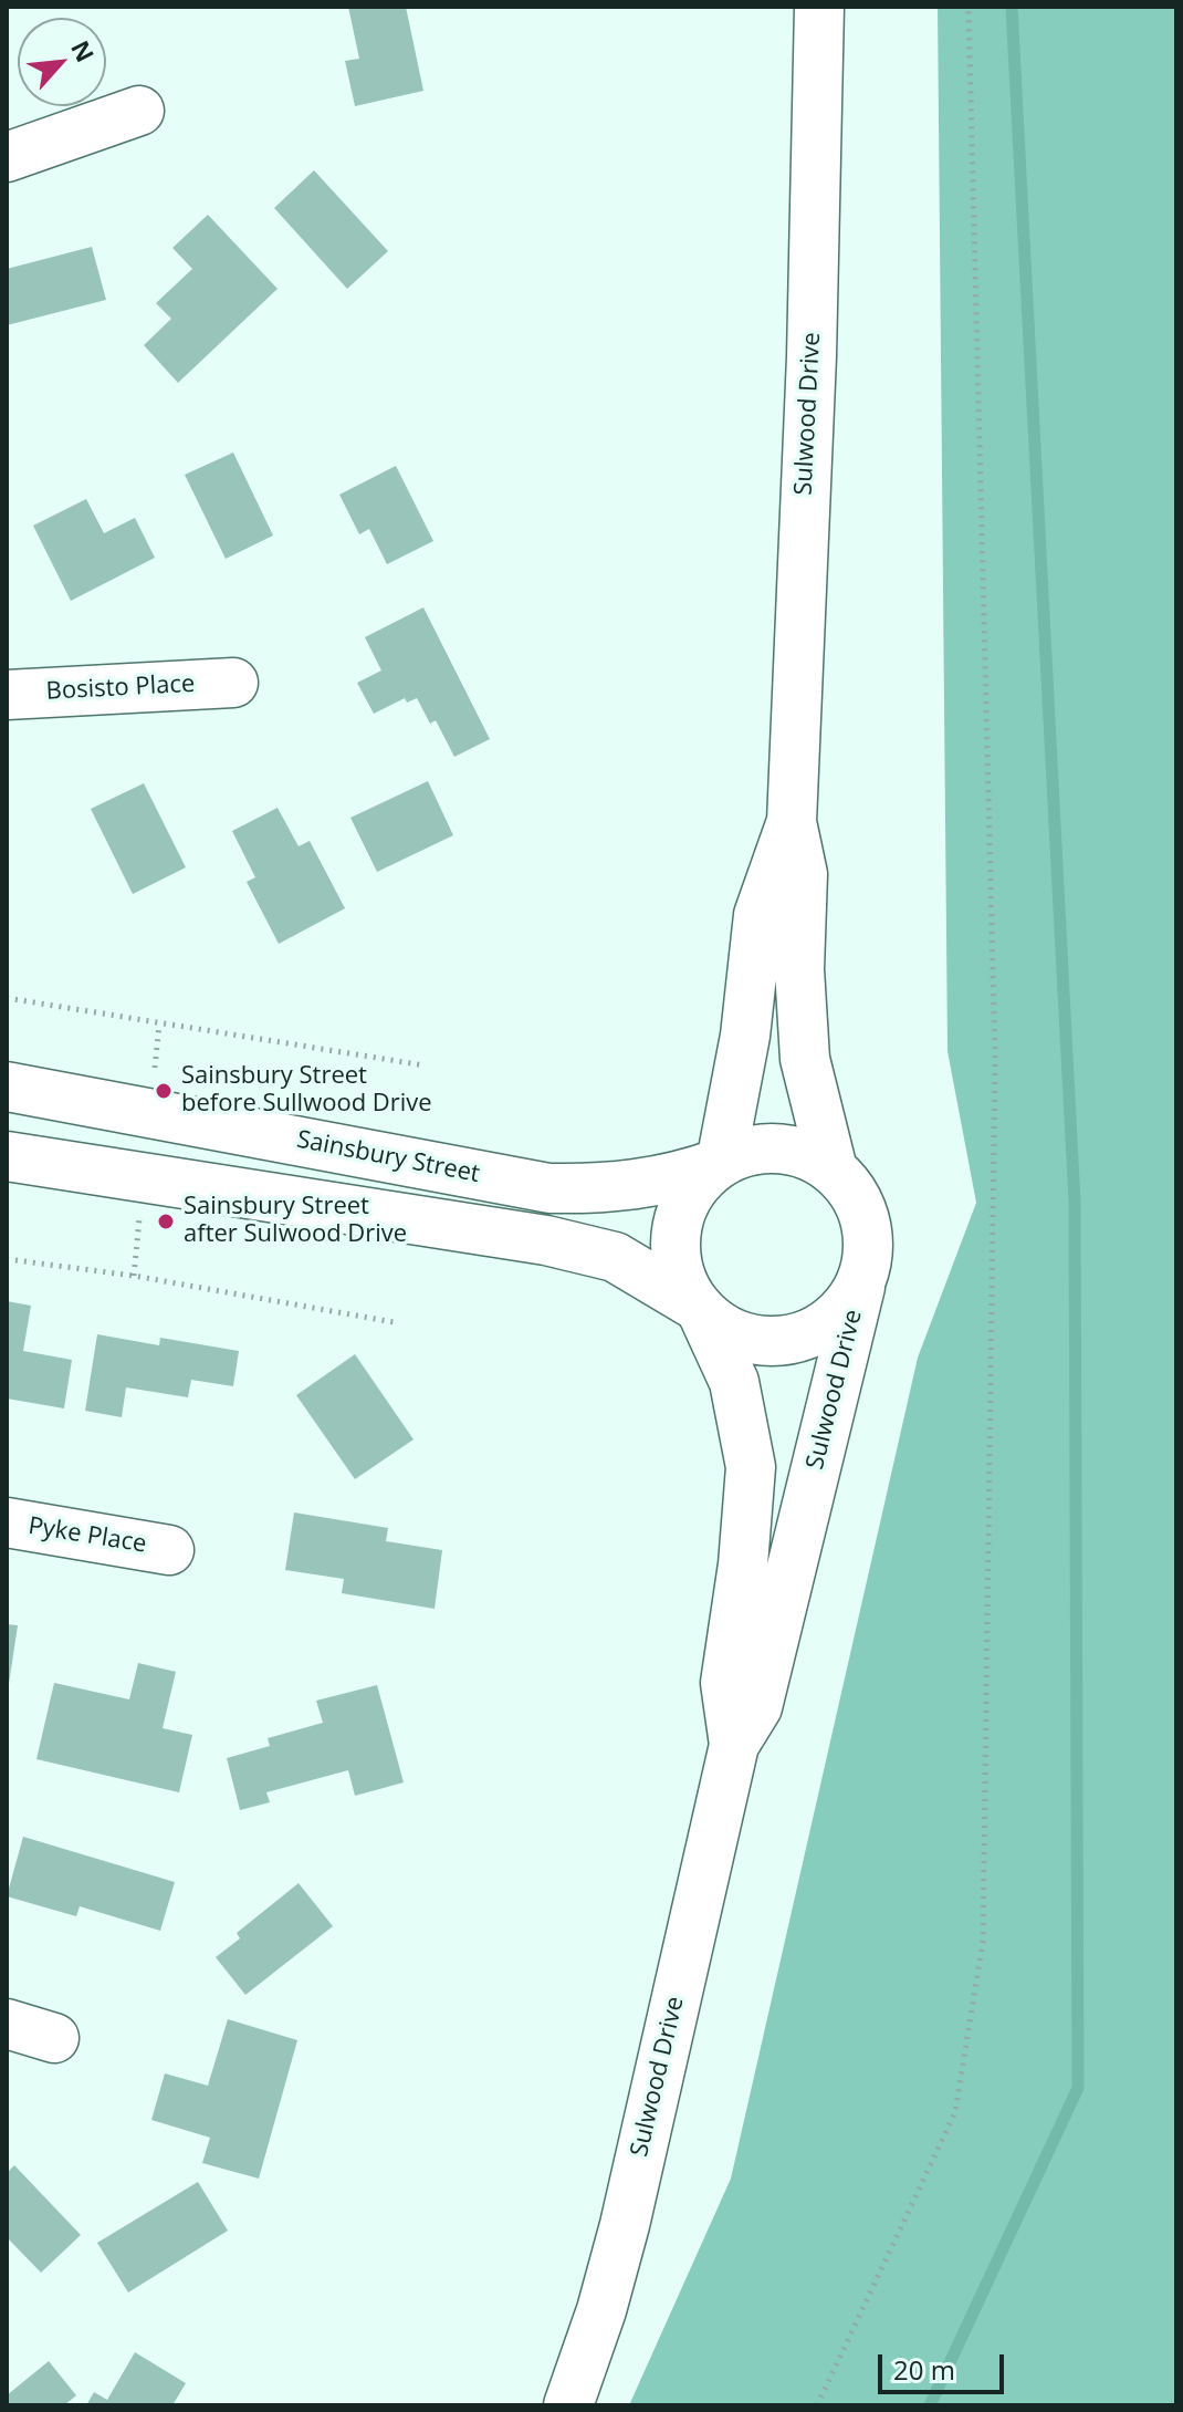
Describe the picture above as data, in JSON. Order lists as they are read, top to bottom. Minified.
{"streets":{"main road":["Sulwood Drive","Bosisto Place","Sainsbury Street","Pyke Place"]},"crossings":[["Sulwood Drive","Sainsbury Street"]],"places":["Sainsbury Street before Sullwood Drive","Sainsbury Street after Sulwood Drive"],"scale_bar":"20 m","north":"top right"}
